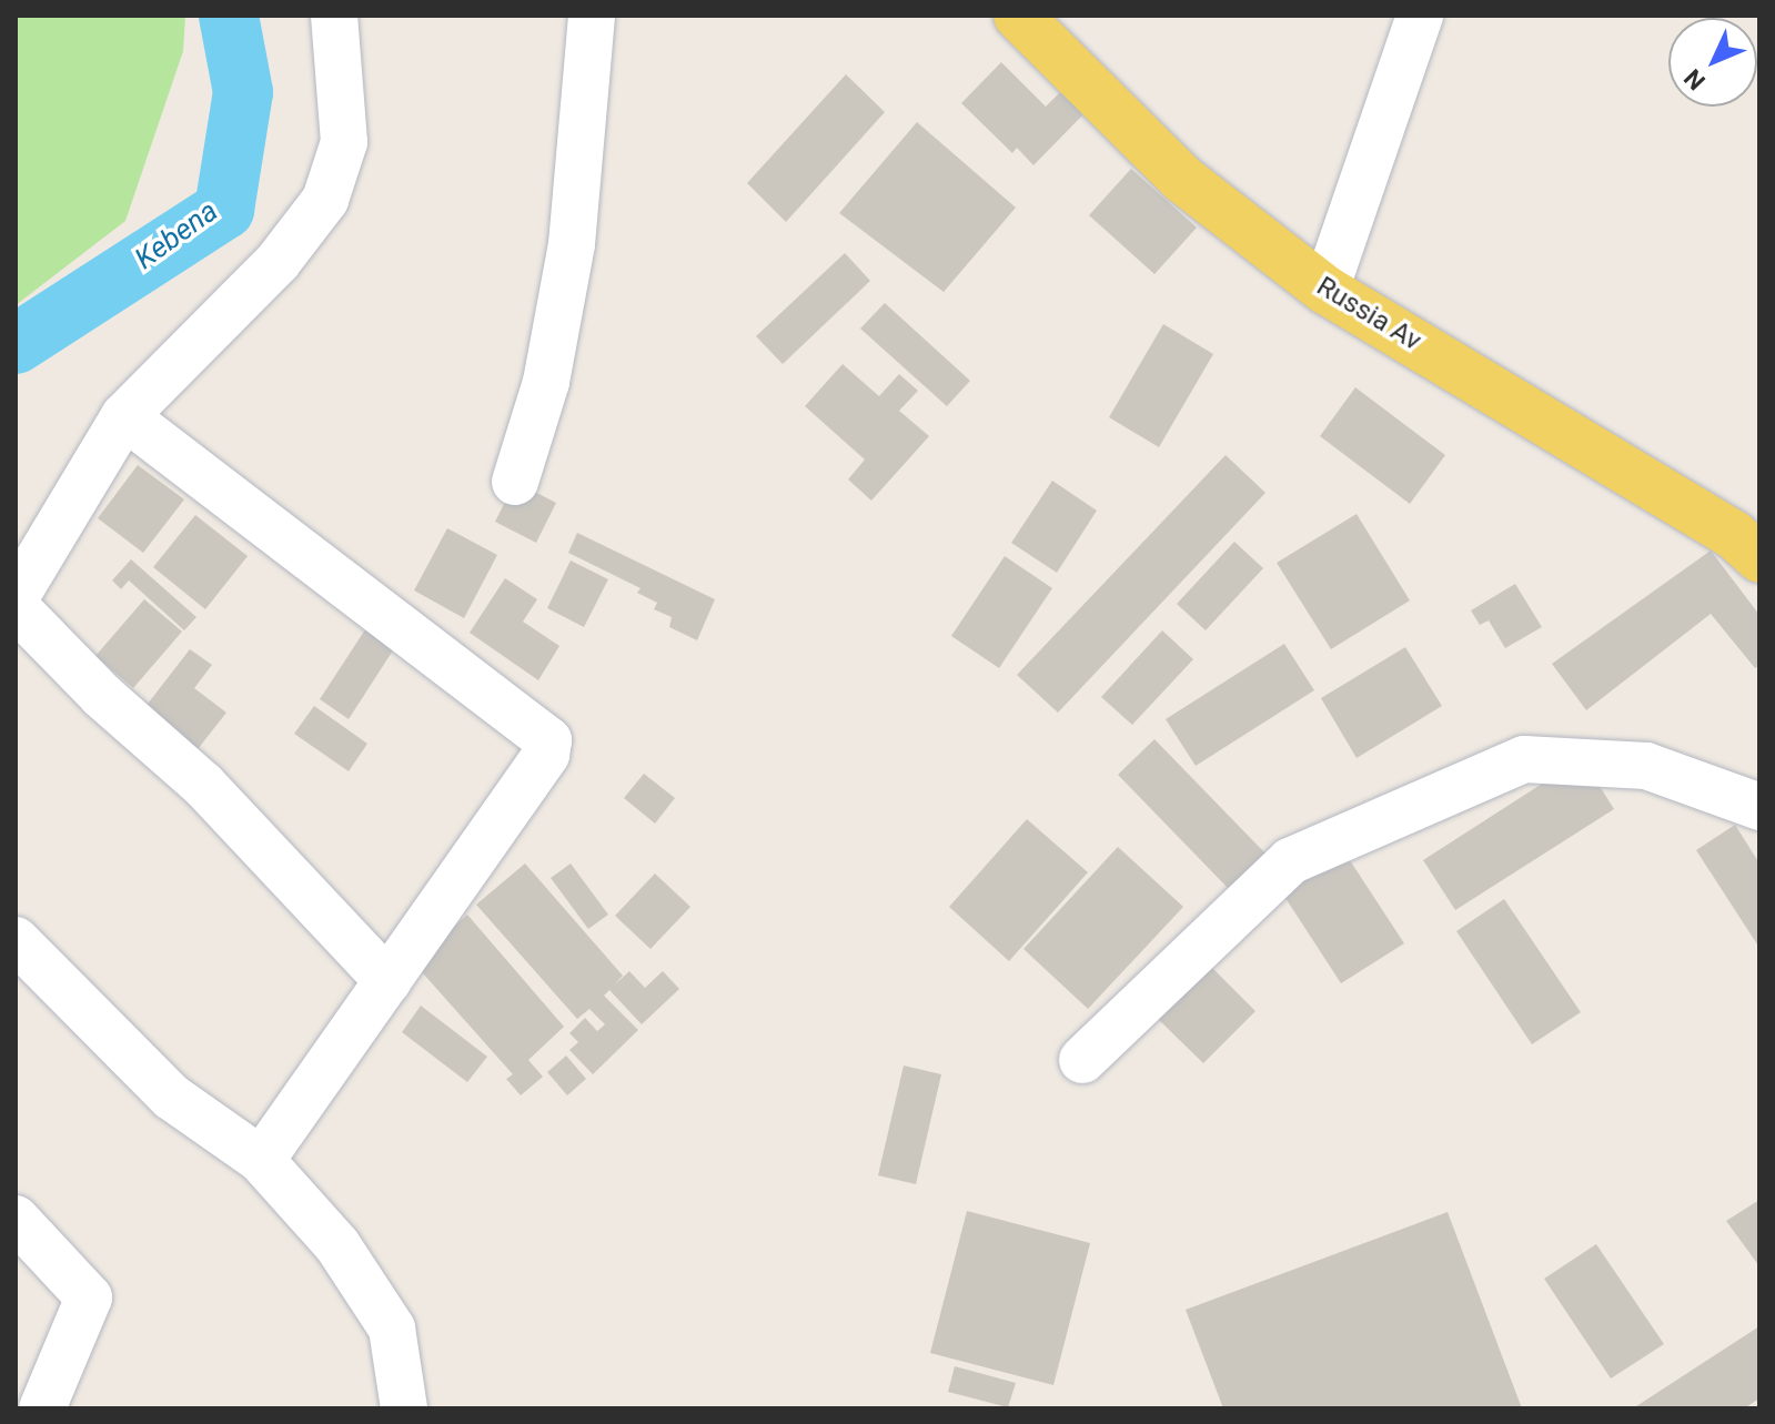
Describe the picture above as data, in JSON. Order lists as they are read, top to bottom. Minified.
{"streets":{"main road":["Russia Av"]},"water":["Kebena"],"north":"bottom left"}
